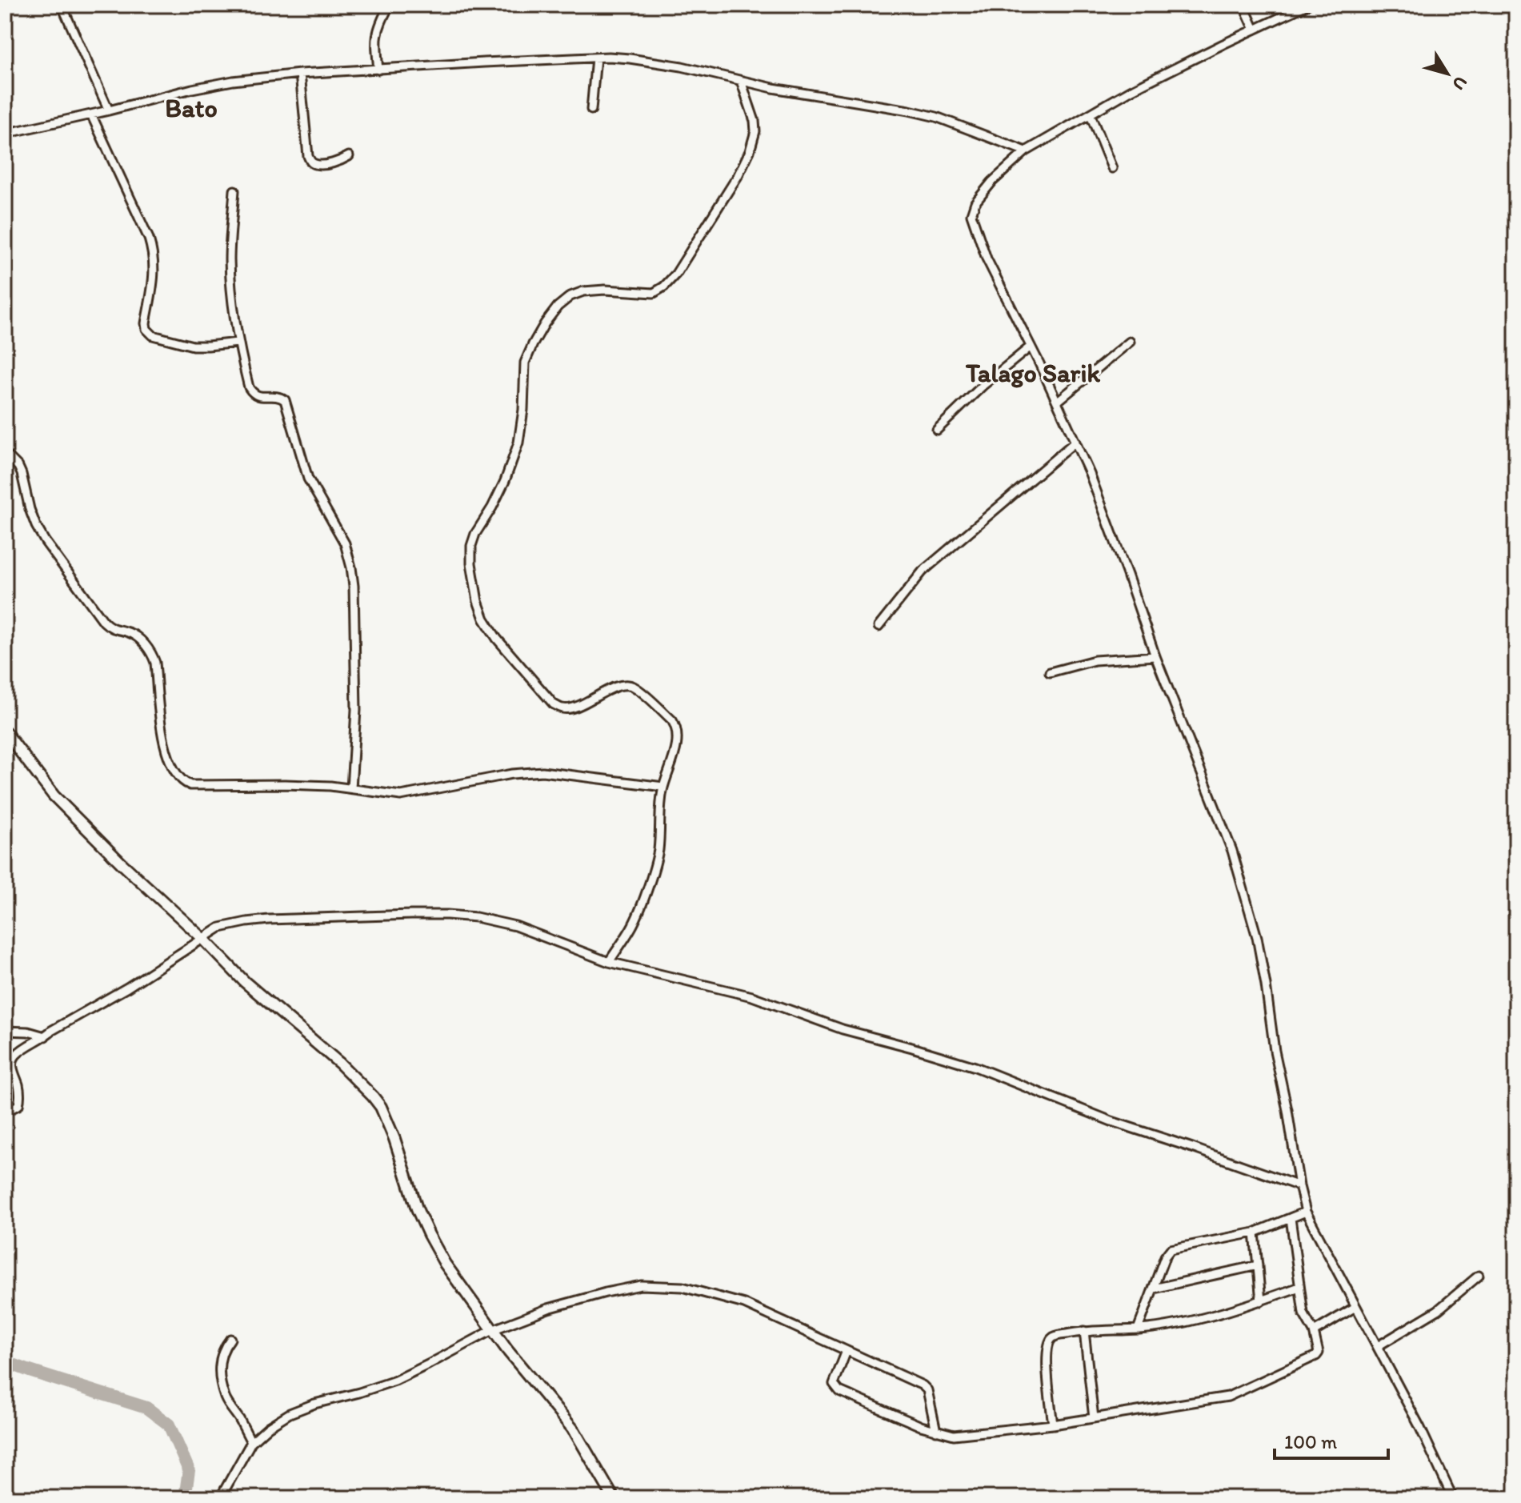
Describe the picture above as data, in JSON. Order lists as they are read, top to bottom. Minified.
{"districts":["Bato","Talago Sarik"],"scale_bar":"100 m","north":"bottom right"}
